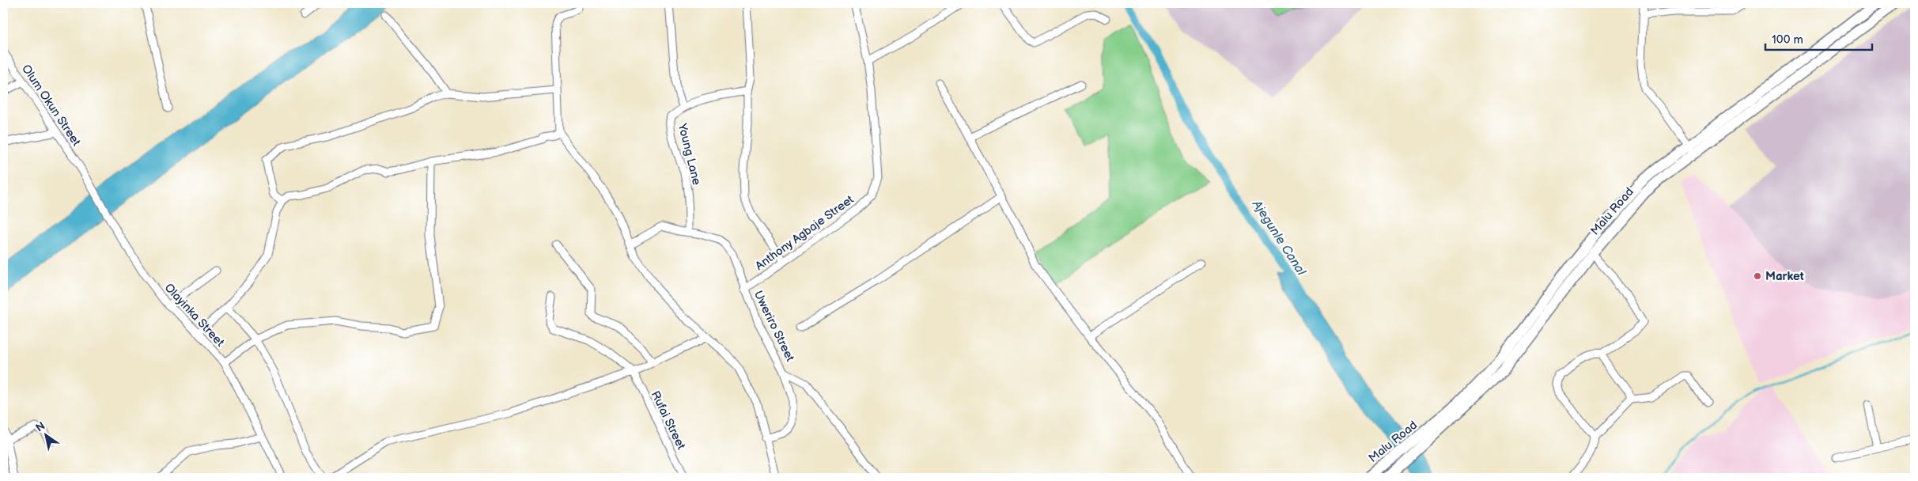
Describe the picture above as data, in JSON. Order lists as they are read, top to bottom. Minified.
{"streets":{"main road":["Malu Road"],"street":["Olum Okun Street","Young Lane","Anthony Agbaje Street","Olayinka Street","Uweriro Street","Rufai Street"]},"crossings":[["Olum Okun Street","Olayinka Street"],["Young Lane","Uweriro Street"],["Anthony Agbaje Street","Uweriro Street"]],"water":["Ajegunle Canal"],"places":["Market"],"scale_bar":"100 m","north":"top left"}
